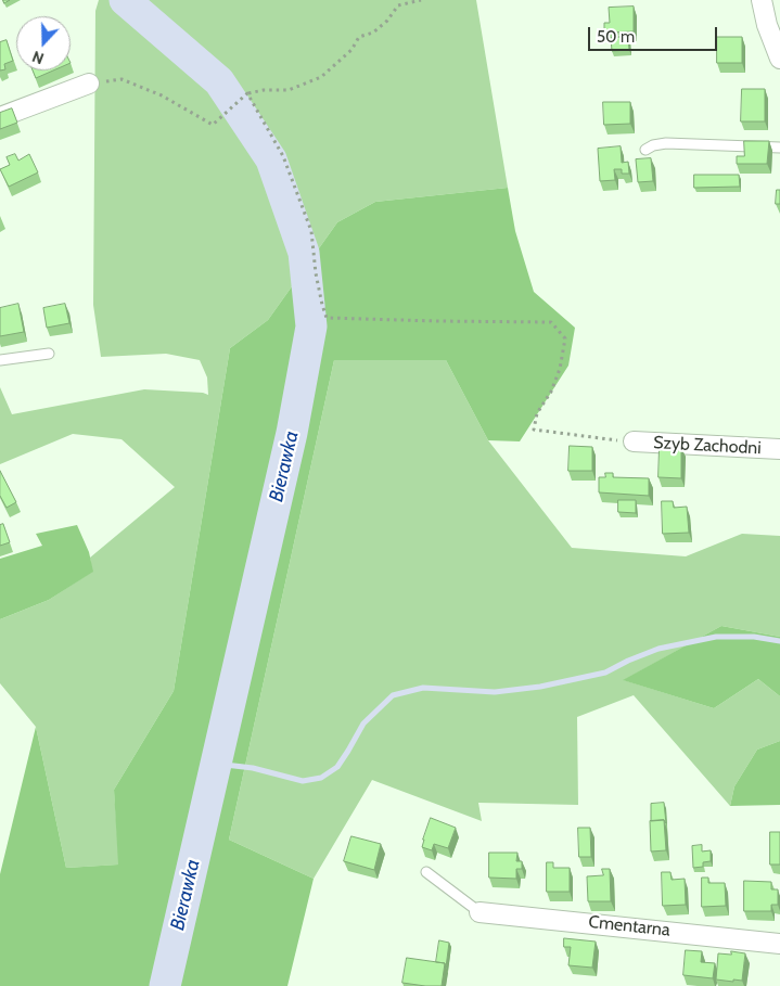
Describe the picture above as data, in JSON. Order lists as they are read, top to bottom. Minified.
{"streets":{"street":["Szyb Zachodni","Cmentarna"]},"water":["Bierawka"],"scale_bar":"50 m","north":"bottom"}
